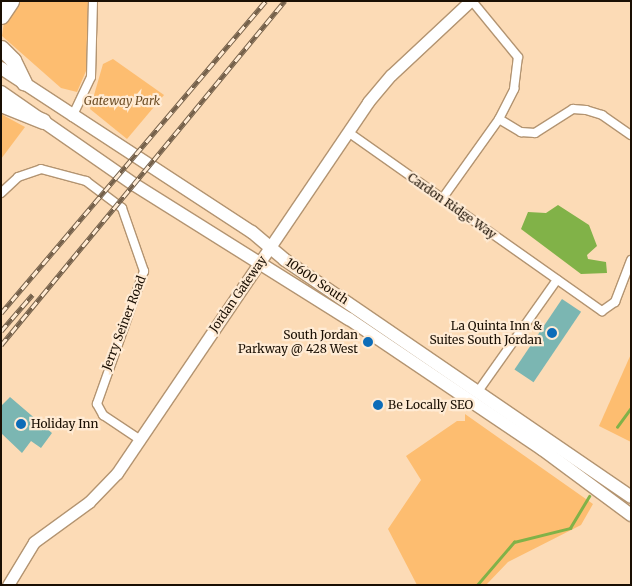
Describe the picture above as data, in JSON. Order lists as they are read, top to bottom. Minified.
{"streets":{"main road":["10600 South","Jordan Gateway"],"street":["Cardon Ridge Way","Jerry Seiner Road"]},"crossings":[["Cardon Ridge Way","Jordan Gateway"],["10600 South","Jordan Gateway"],["Jordan Gateway","Jerry Seiner Road"]],"parks":["Gateway Park"],"places":["La Quinta Inn & Suites South Jordan","South Jordan Parkway @ 428 West","Be Locally SEO","Holiday Inn"]}
